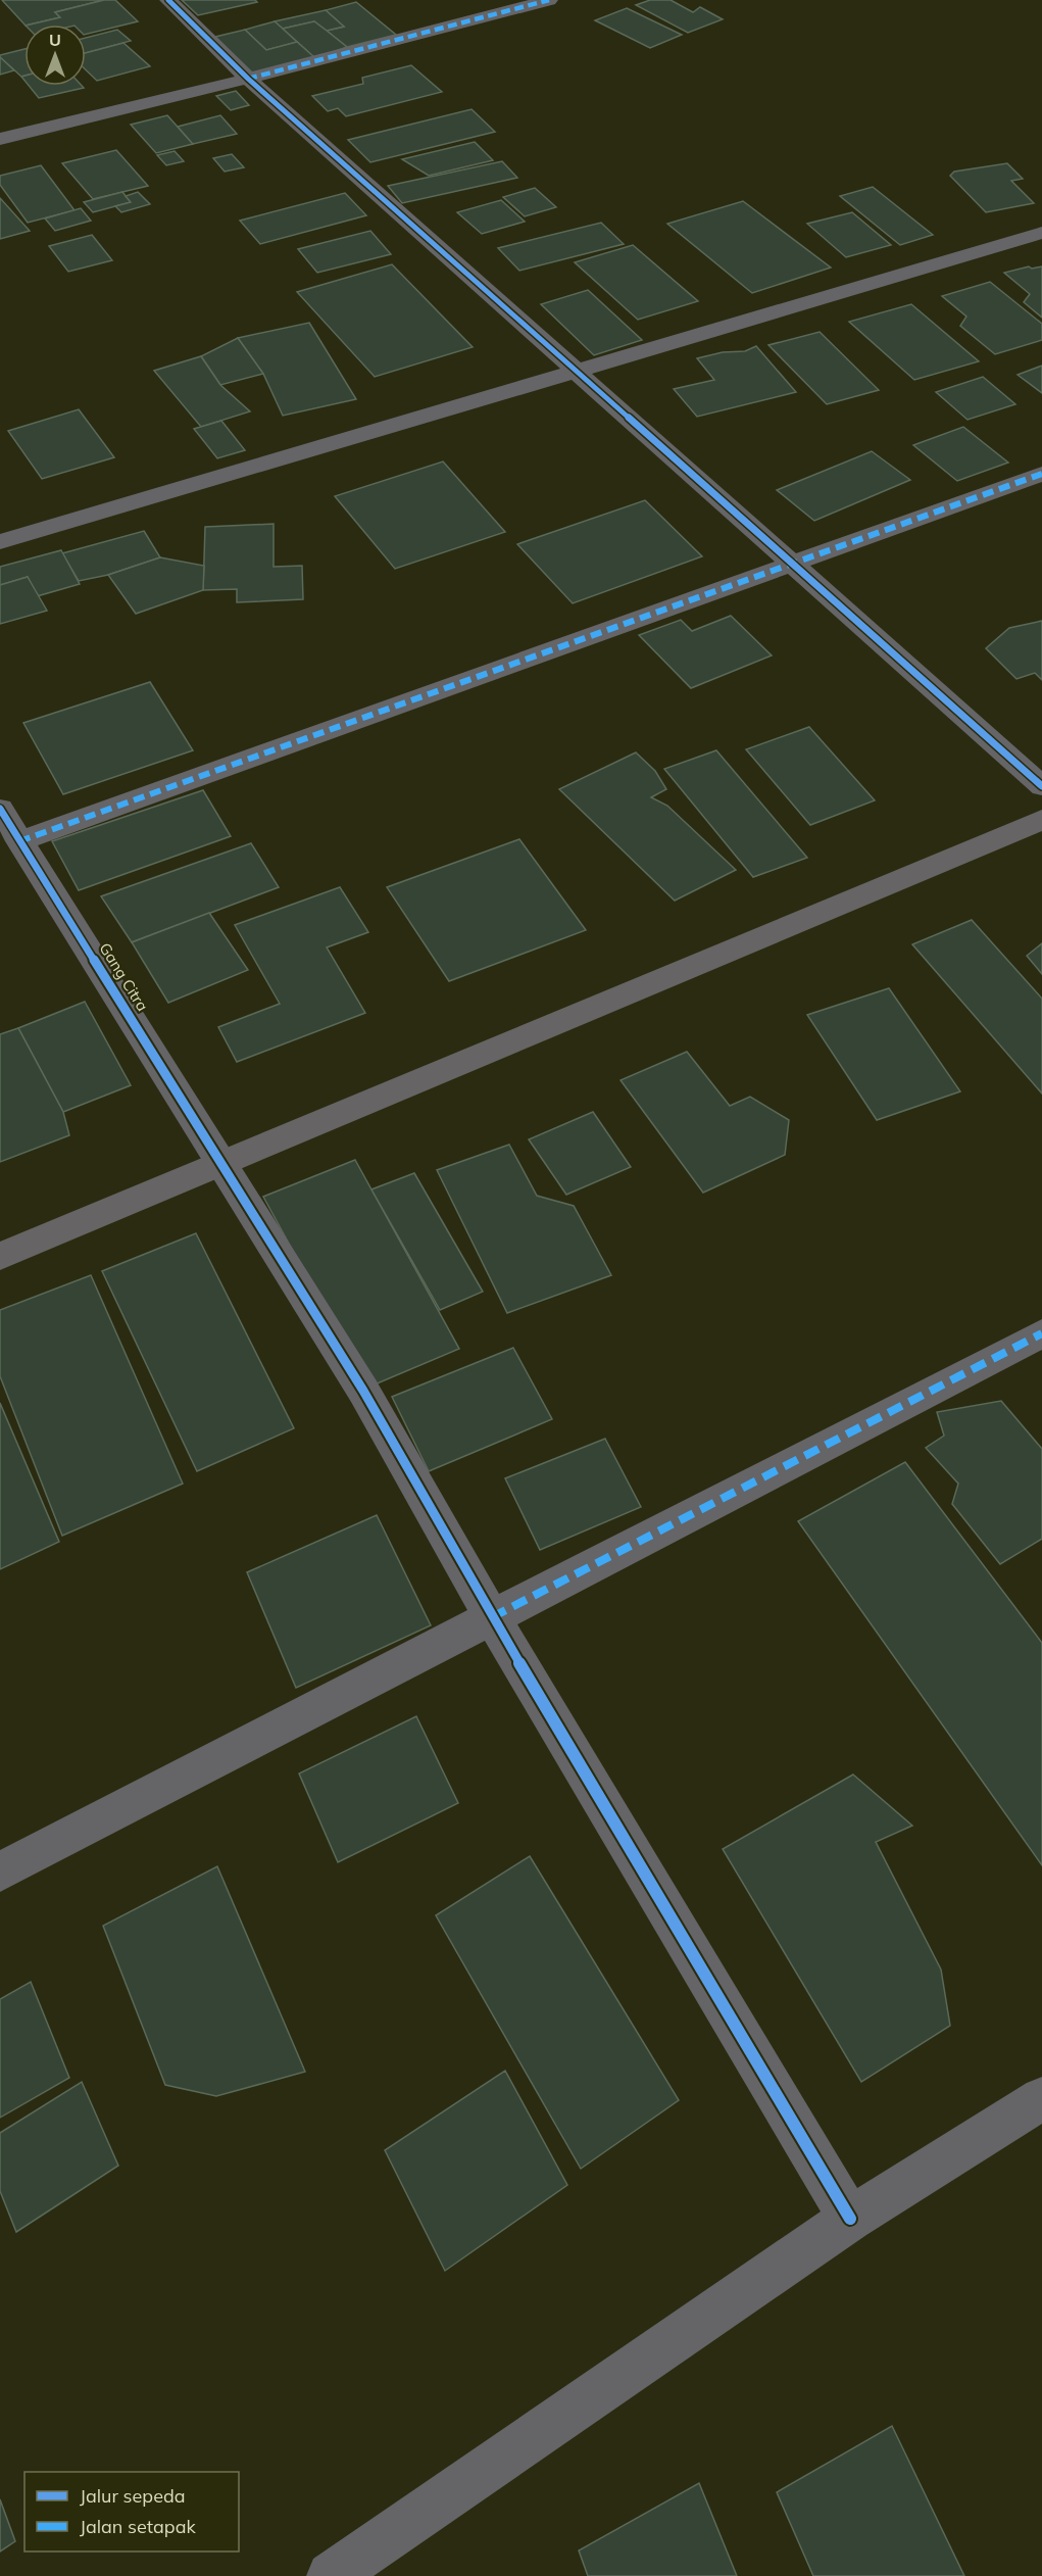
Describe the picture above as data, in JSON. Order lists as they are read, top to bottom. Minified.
{"streets":{"street":["Gang Citra"]},"legend":["Jalur sepeda","Jalan setapak"],"north":"top"}
